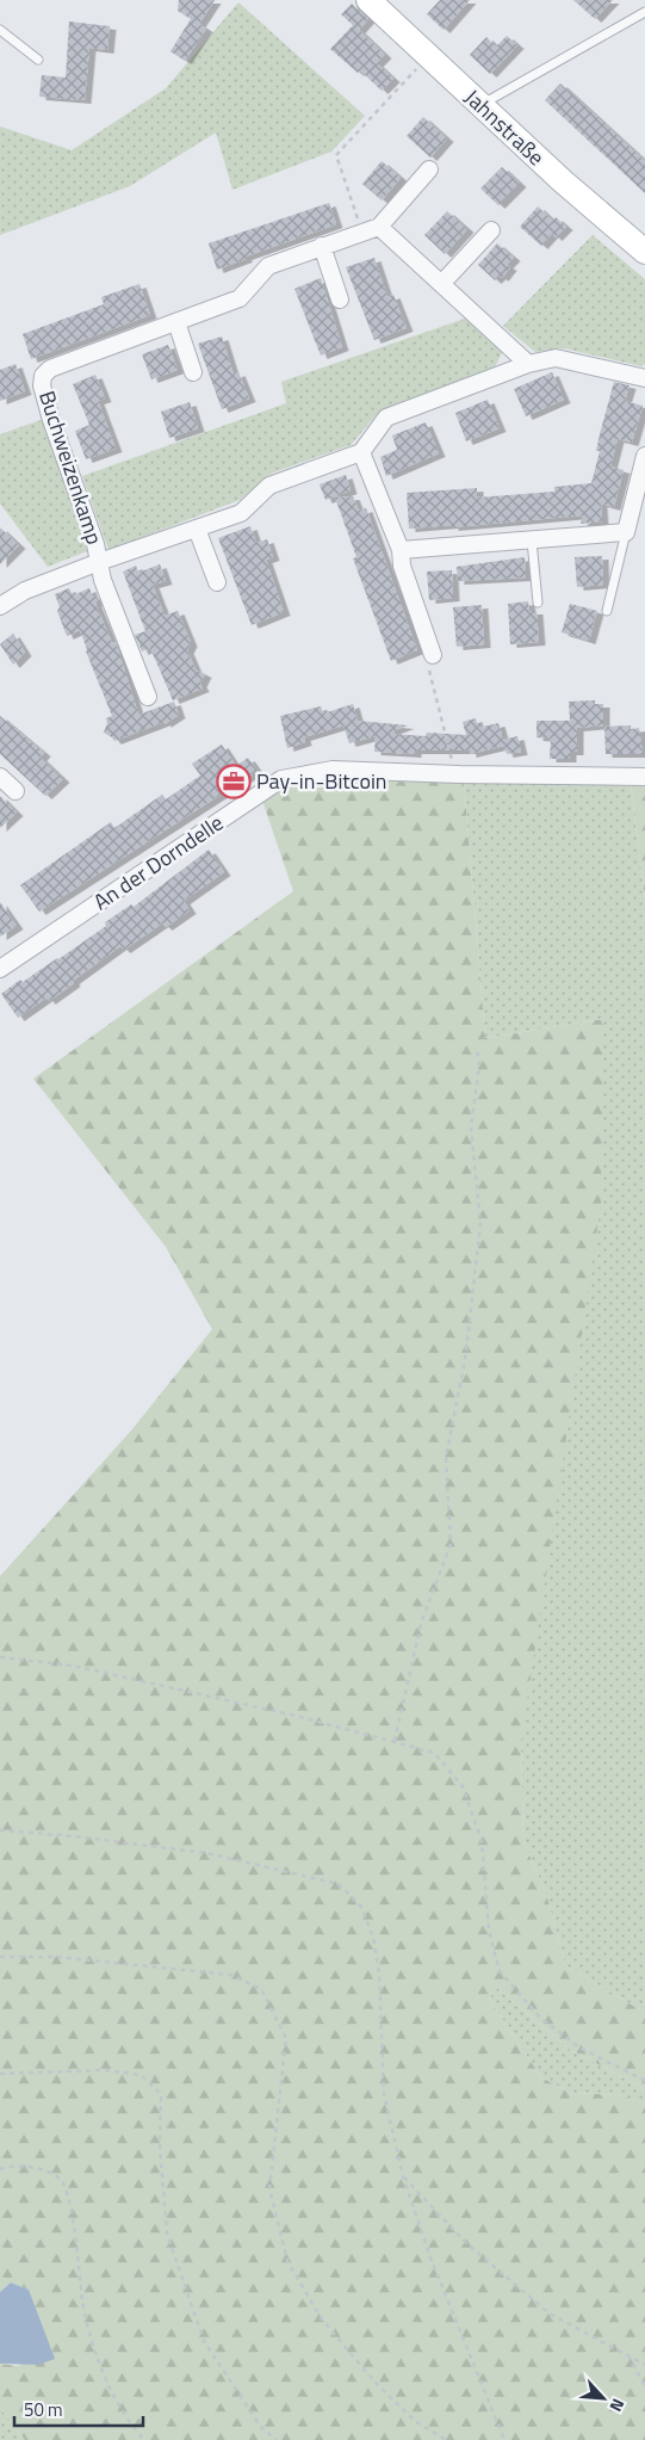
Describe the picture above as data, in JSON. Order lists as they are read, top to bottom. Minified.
{"streets":{"main road":["Jahnstraße"],"street":["Buchweizenkamp","An der Dorndelle"]},"places":{"office":["Pay-in-Bitcoin"]},"scale_bar":"50 m","north":"bottom right"}
